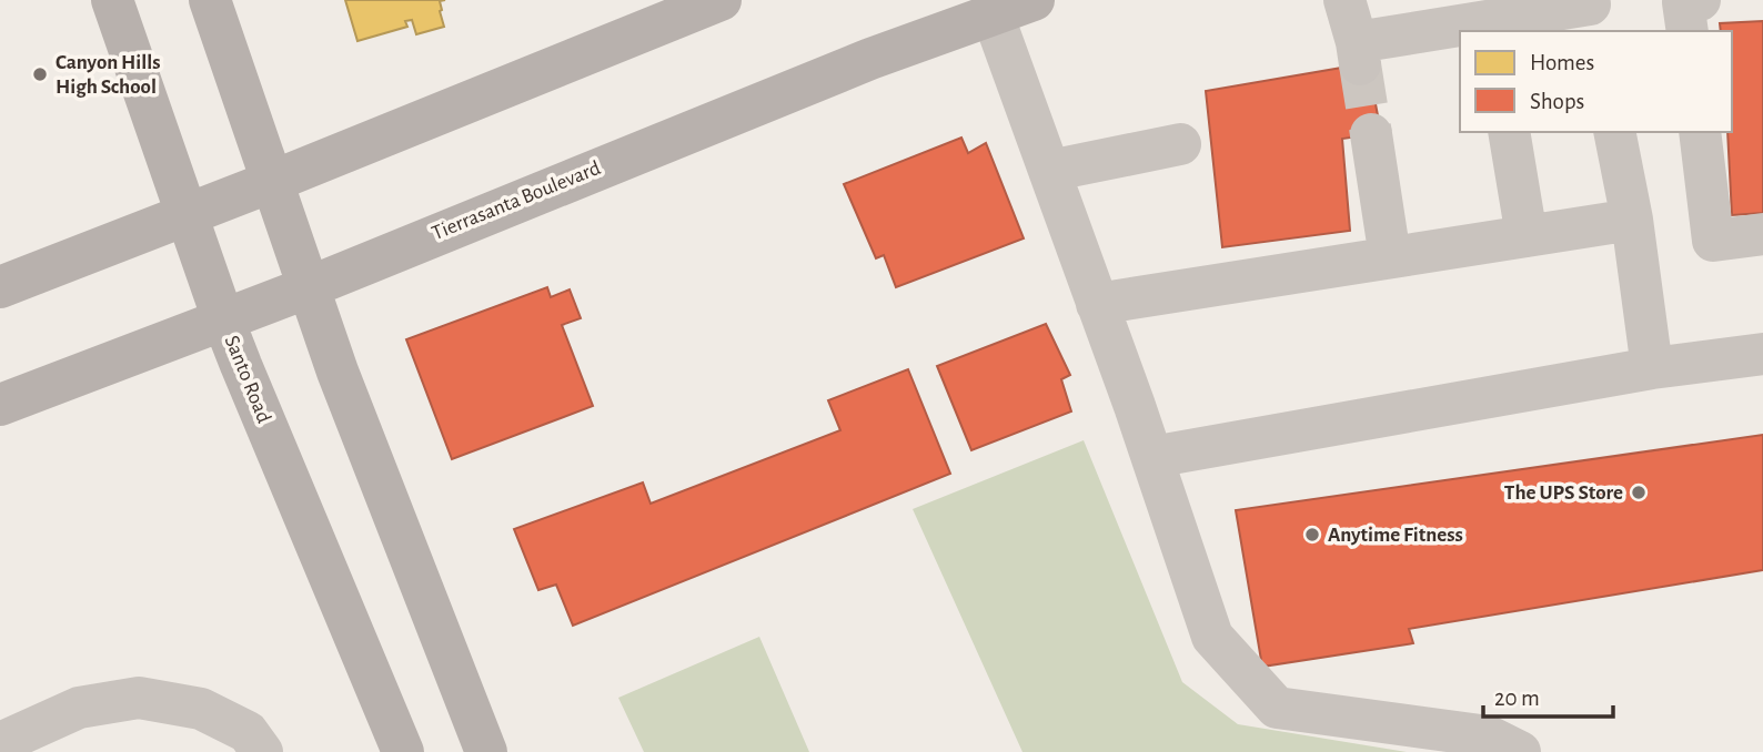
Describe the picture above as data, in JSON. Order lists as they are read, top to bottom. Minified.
{"streets":{"main road":["Tierrasanta Boulevard","Santo Road"]},"crossings":[["Tierrasanta Boulevard","Santo Road"]],"places":["Canyon Hills High School","The UPS Store","Anytime Fitness"],"legend":["Homes","Shops"],"scale_bar":"20 m"}
